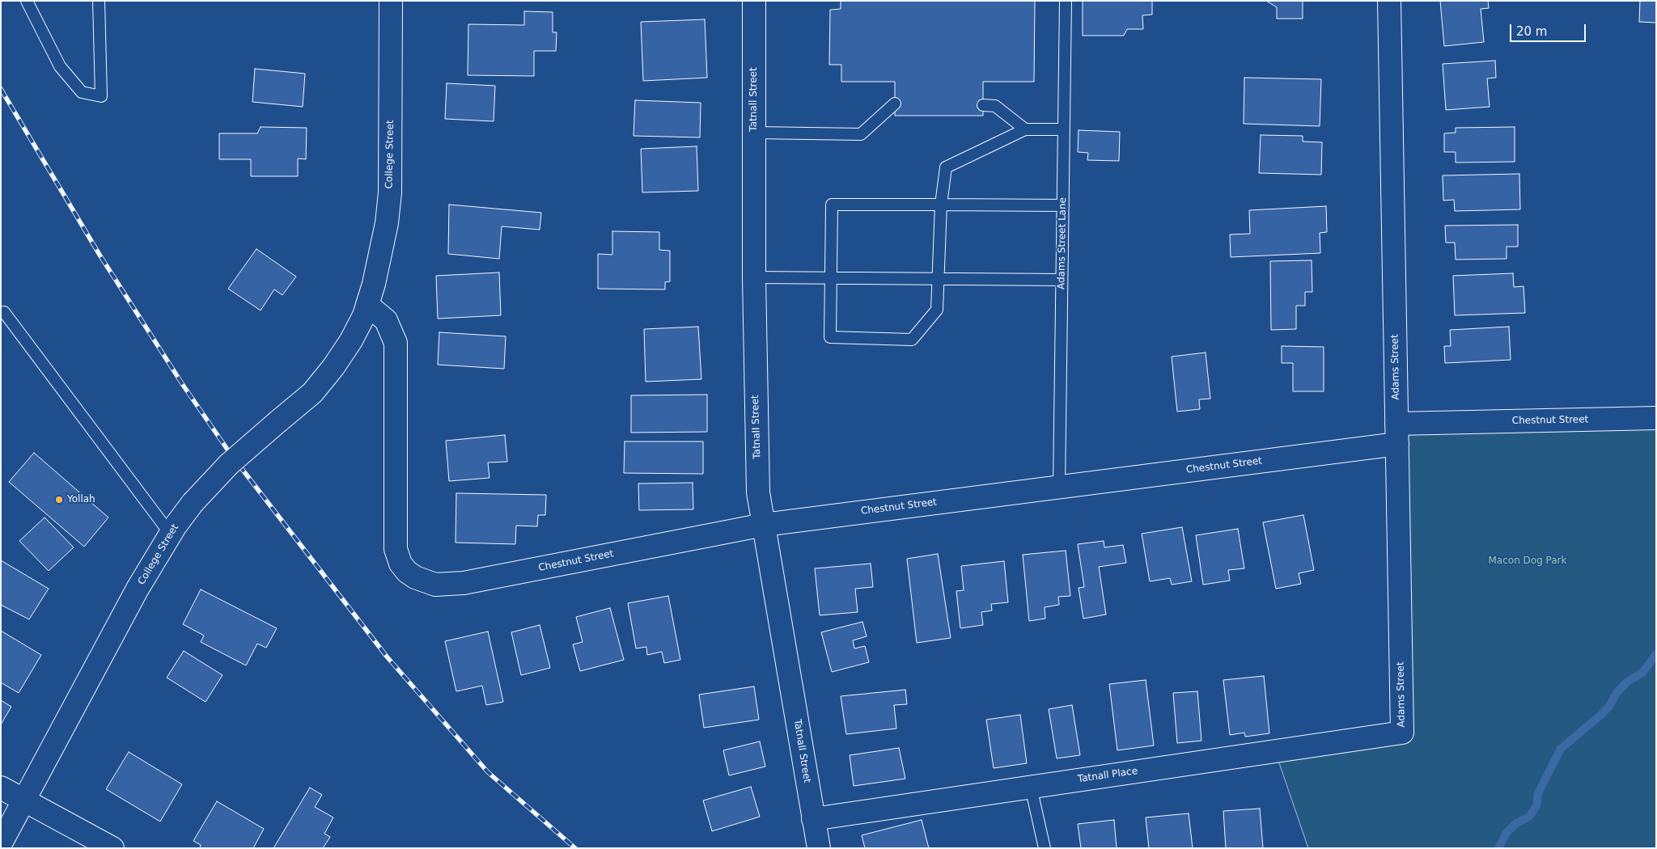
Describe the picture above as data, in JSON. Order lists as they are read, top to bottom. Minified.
{"streets":{"street":["Tatnall Street","College Street","Adams Street","Chestnut Street","Tatnall Place"],"lane":["Adams Street Lane"]},"crossings":[["Tatnall Street","Chestnut Street"],["Tatnall Street","Tatnall Place"],["College Street","Chestnut Street"],["Adams Street Lane","Chestnut Street"],["Adams Street","Chestnut Street"],["Adams Street","Tatnall Place"]],"parks":["Macon Dog Park"],"places":["Yollah"],"scale_bar":"20 m"}
